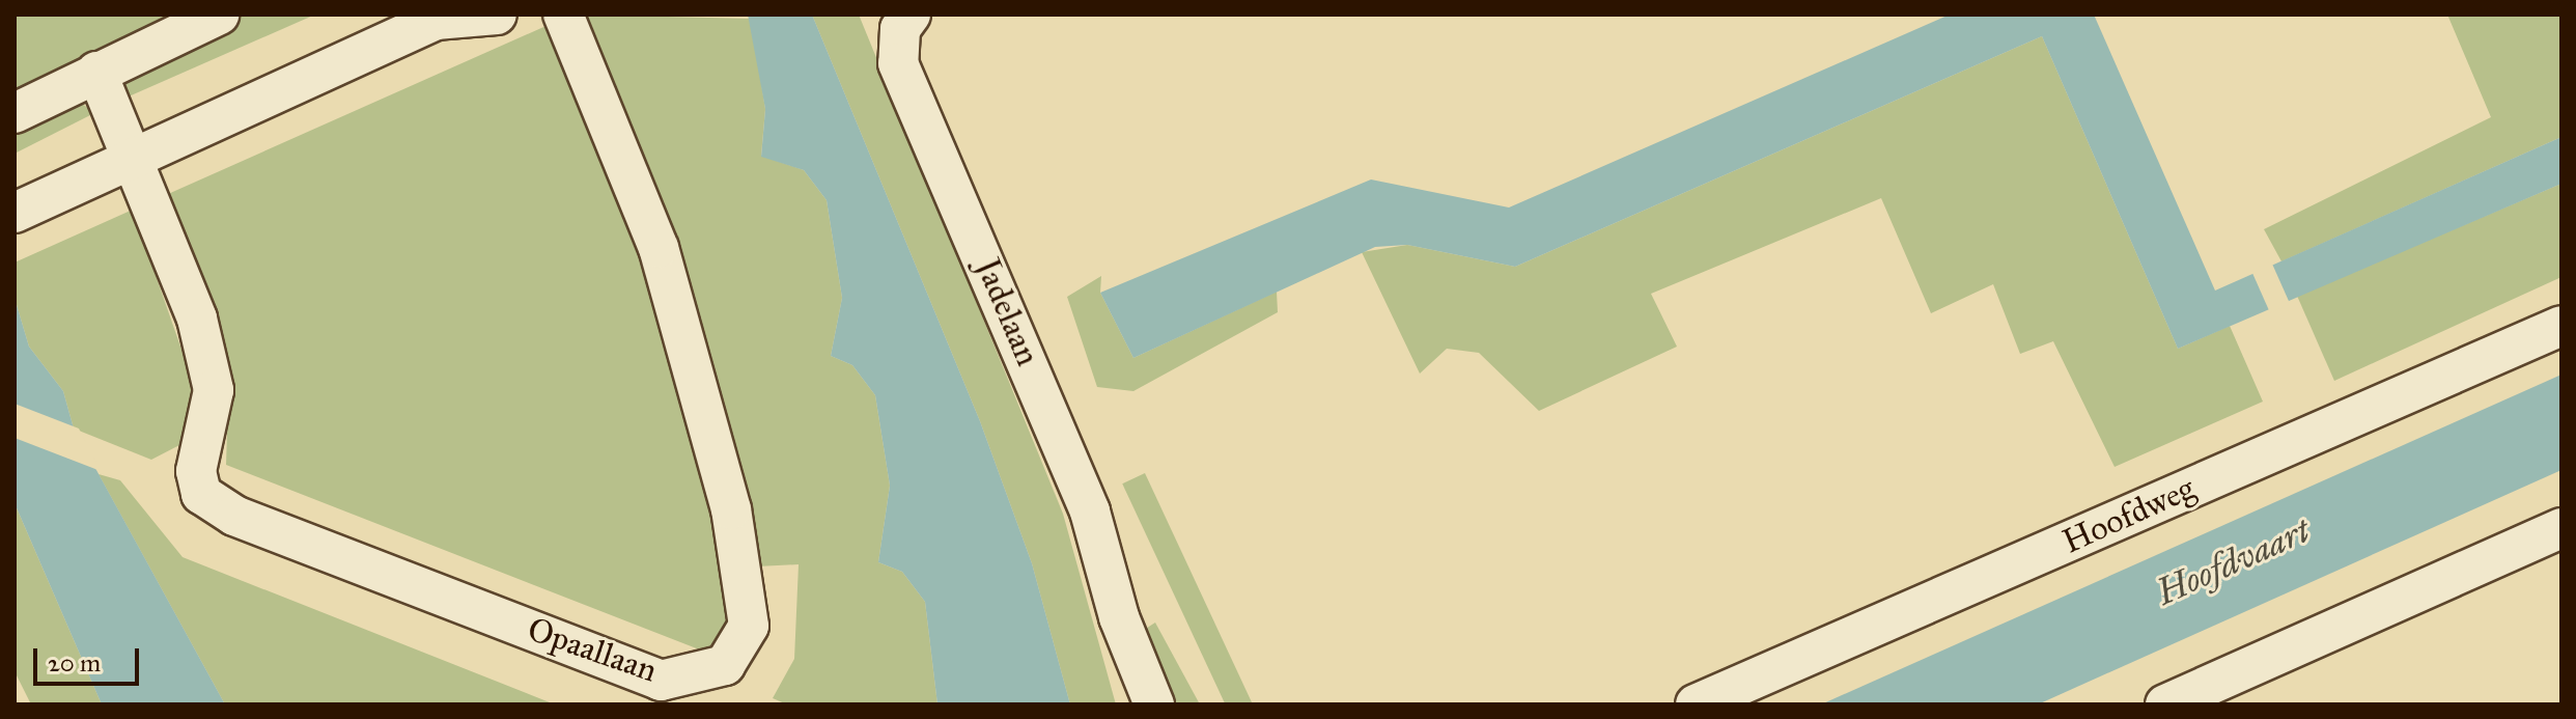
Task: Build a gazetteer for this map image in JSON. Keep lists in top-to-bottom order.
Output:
{
  "streets": {
    "street": ["Jadelaan", "Hoofdweg", "Opaallaan"]
  },
  "water": ["Hoofdvaart"],
  "scale_bar": "20 m"
}
